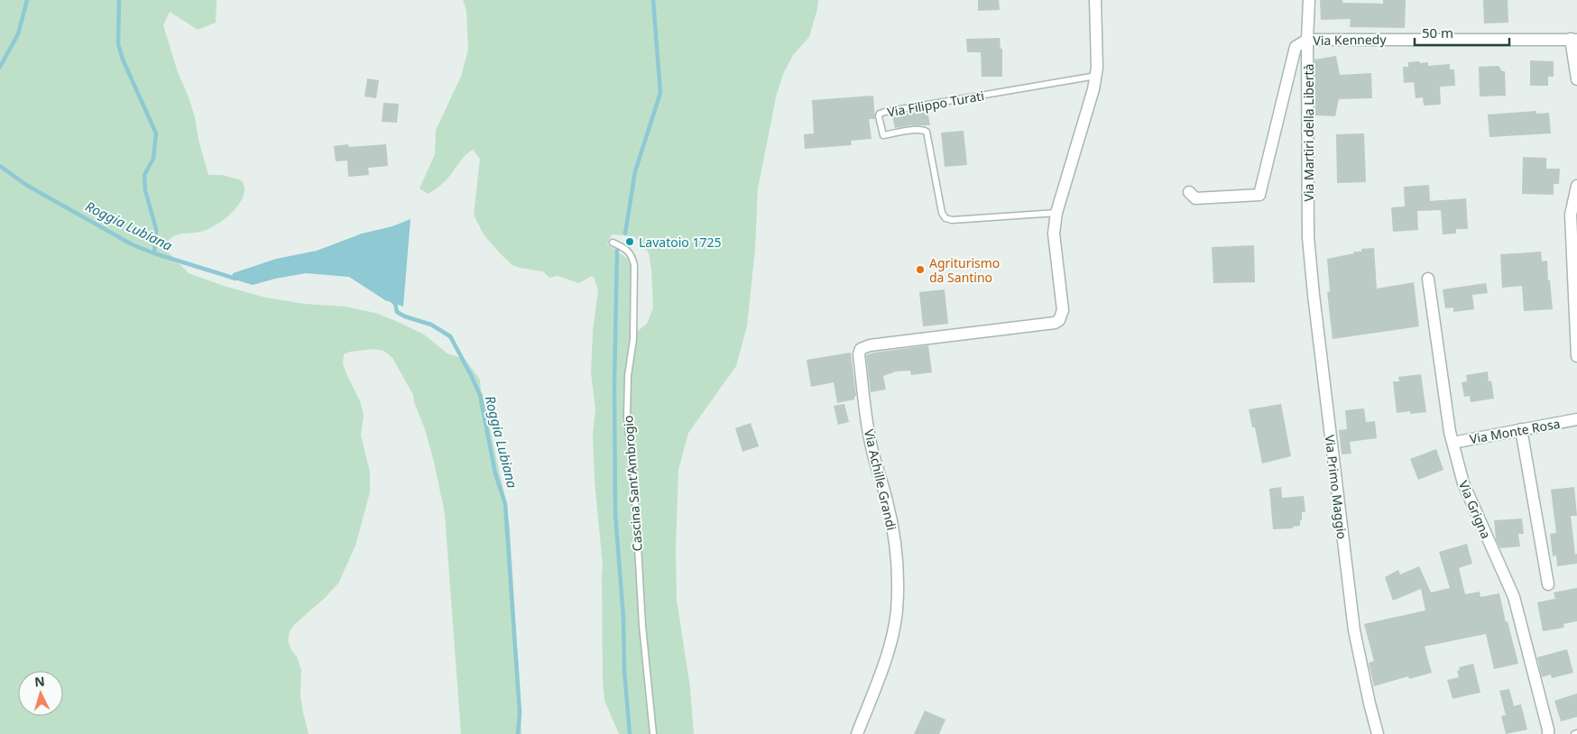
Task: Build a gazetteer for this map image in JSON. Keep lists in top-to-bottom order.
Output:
{
  "streets": {
    "street": [
      "Via Kennedy",
      "Via Martiri della Libertà",
      "Via Monte Rosa",
      "Via Achille Grandi",
      "Via Primo Maggio",
      "Via Grigna"
    ],
    "lane": ["Via Filippo Turati", "Cascina Sant'Ambrogio"]
  },
  "crossings": [
    ["Via Kennedy", "Via Martiri della Libertà"],
    ["Via Filippo Turati", "Via Achille Grandi"],
    ["Via Martiri della Libertà", "Via Primo Maggio"],
    ["Via Monte Rosa", "Via Grigna"]
  ],
  "water": ["Roggia Lubiana"],
  "places": ["Lavatoio 1725", "Agriturismo da Santino"],
  "scale_bar": "50 m",
  "north": "top"
}
